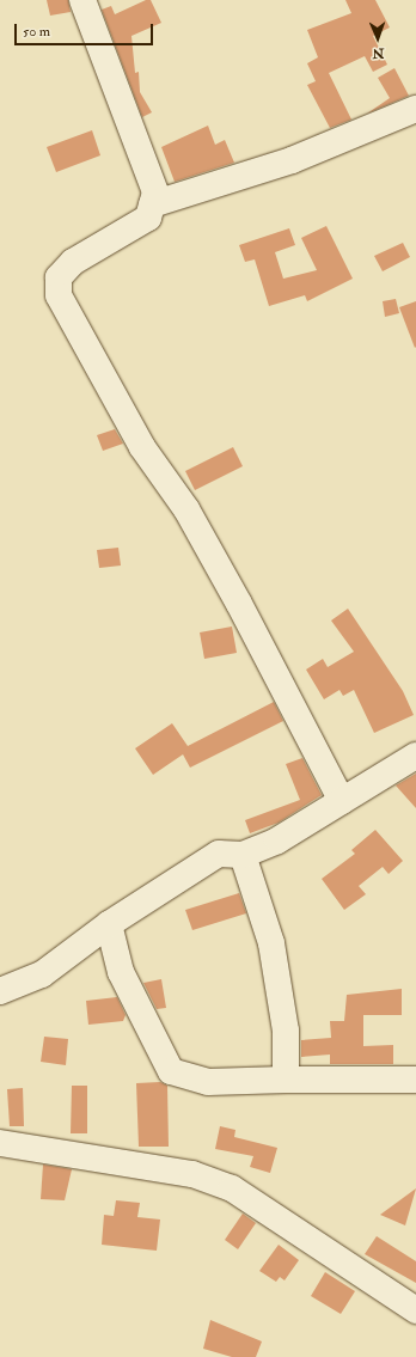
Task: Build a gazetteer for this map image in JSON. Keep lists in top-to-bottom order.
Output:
{
  "scale_bar": "50 m",
  "north": "bottom"
}
